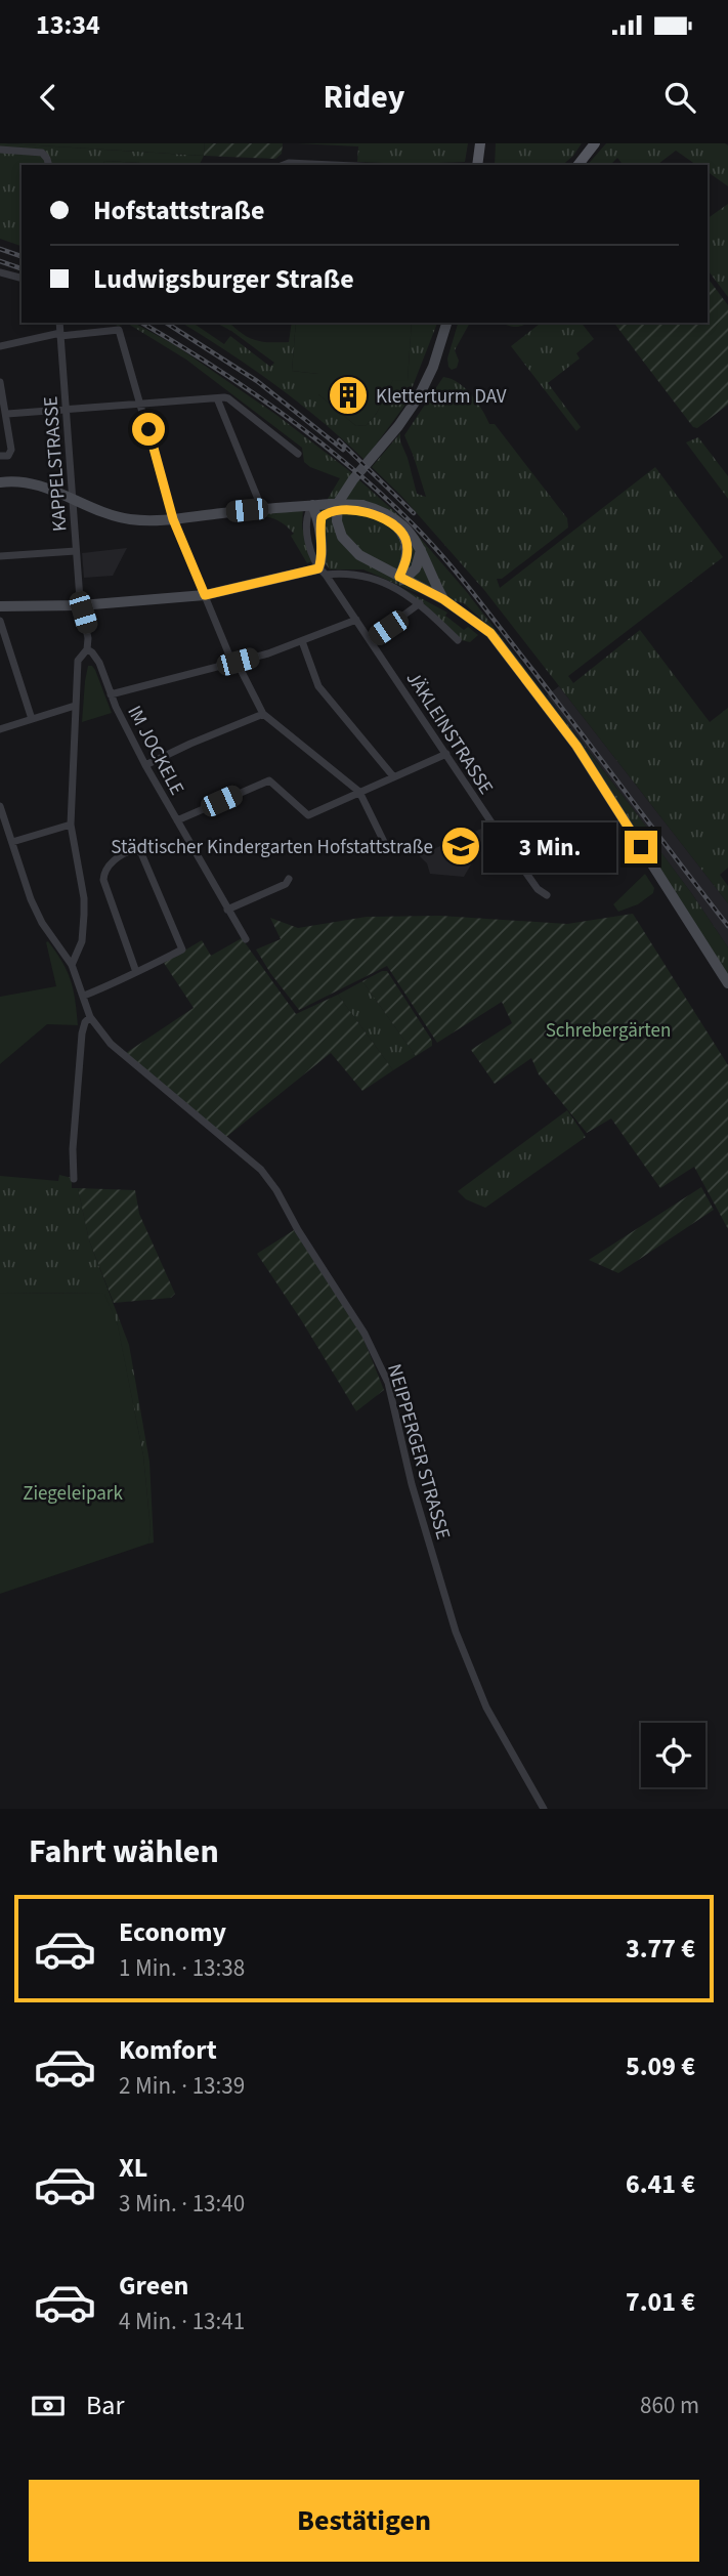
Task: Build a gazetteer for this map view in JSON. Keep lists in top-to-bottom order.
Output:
{
  "streets": {
    "street": [
      "KAPPELSTRASSE",
      "JÄKLEINSTRASSE",
      "IM JOCKELE",
      "NEIPPERGER STRASSE"
    ]
  },
  "crossings": [
    ["KAPPELSTRASSE", "IM JOCKELE"]
  ],
  "parks": ["Schrebergärten", "Ziegeleipark"],
  "places": {
    "building": ["Kletterturm DAV"],
    "school or university": ["Städtischer Kindergarten Hofstattstraße"]
  },
  "page": {
    "status": "13:34",
    "header": "Ridey",
    "banner": ["Hofstattstraße", "Ludwigsburger Straße"],
    "bubble": "3 Min.",
    "heading": "Fahrt wählen",
    "list": [
      {
        "name": "Economy",
        "note": "1 Min. · 13:38",
        "value": "3.77 €"
      },
      {
        "name": "Komfort",
        "note": "2 Min. · 13:39",
        "value": "5.09 €"
      },
      {
        "name": "XL",
        "note": "3 Min. · 13:40",
        "value": "6.41 €"
      },
      {
        "name": "Green",
        "note": "4 Min. · 13:41",
        "value": "7.01 €"
      }
    ],
    "pay": ["Bar", "860 m"],
    "buttons": "Bestätigen"
  }
}
